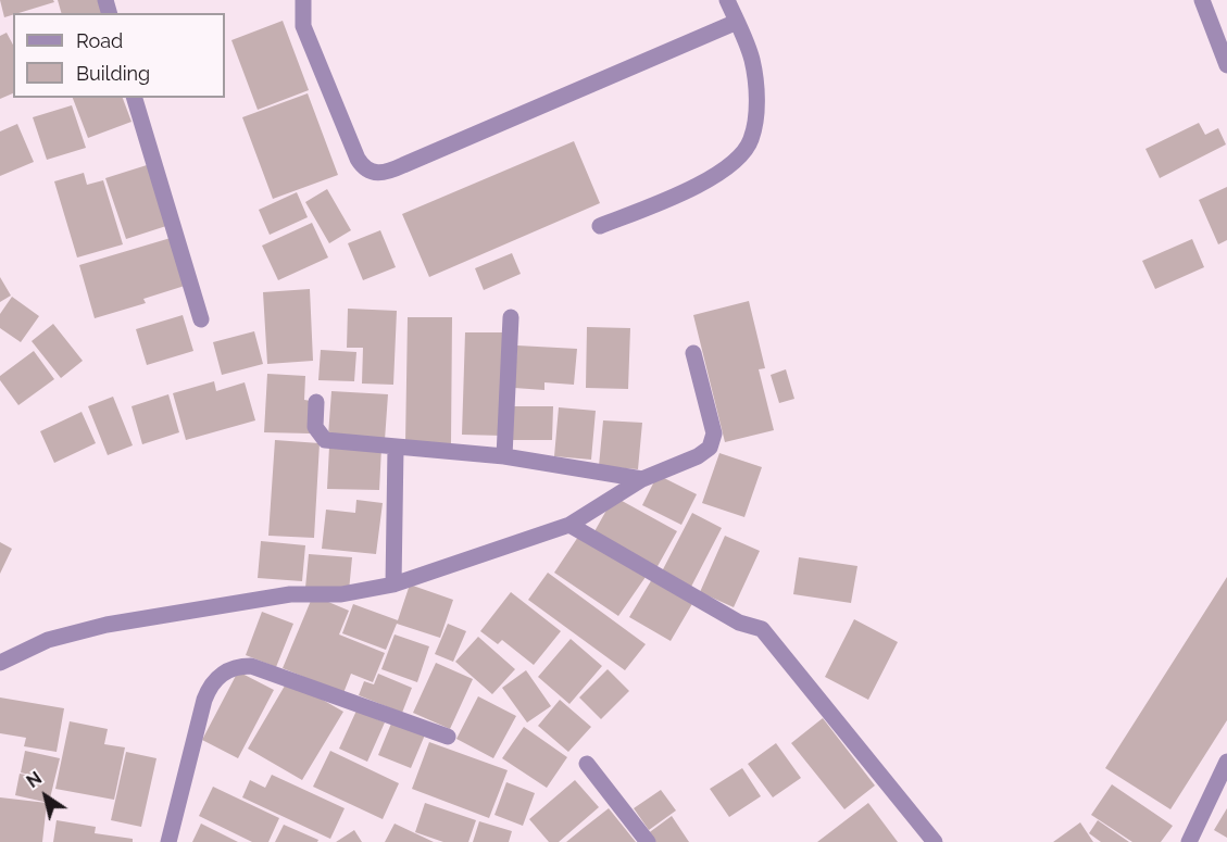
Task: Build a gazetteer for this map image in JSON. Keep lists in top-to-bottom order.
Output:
{
  "legend": ["Road", "Building"],
  "north": "top left"
}
